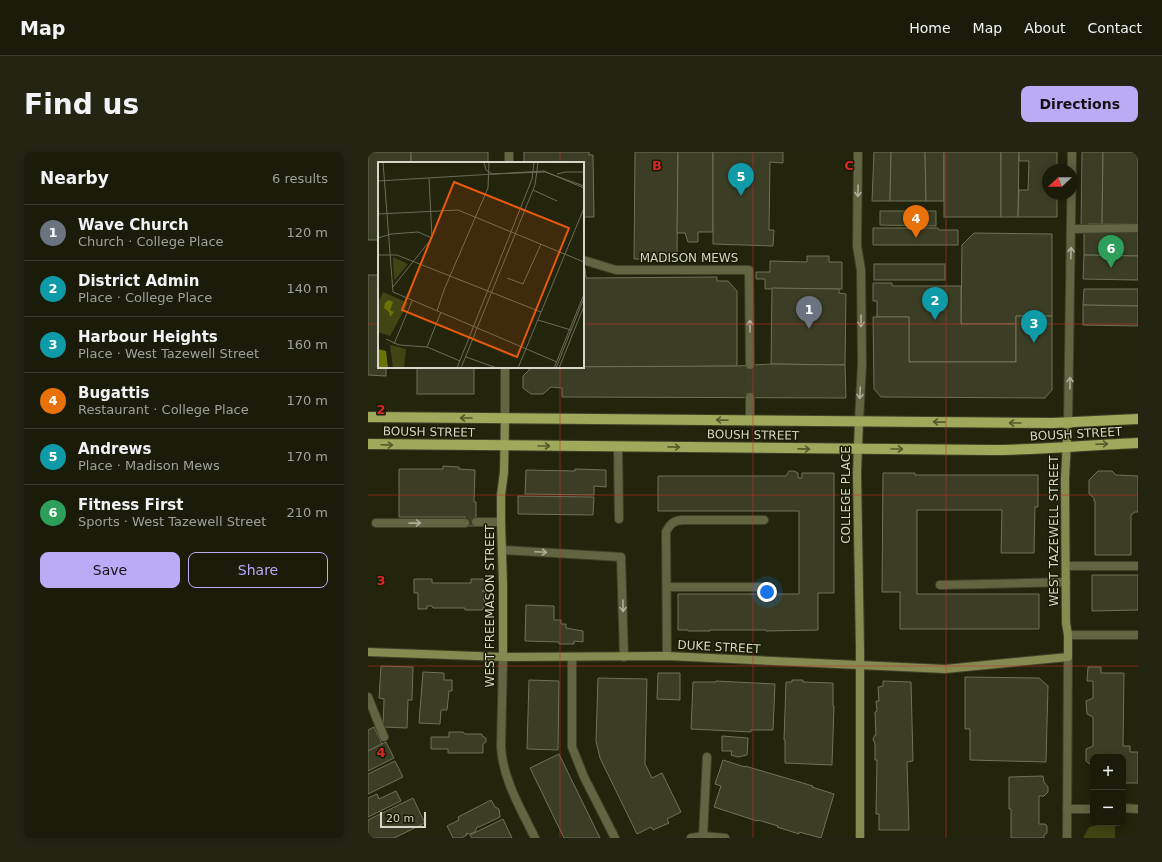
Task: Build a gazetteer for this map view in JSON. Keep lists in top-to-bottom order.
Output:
{
  "streets": {
    "main road": ["BOUSH STREET"],
    "street": [
      "MADISON MEWS",
      "COLLEGE PLACE",
      "WEST TAZEWELL STREET",
      "WEST FREEMASON STREET",
      "DUKE STREET"
    ]
  },
  "crossings": [
    ["BOUSH STREET", "COLLEGE PLACE"],
    ["BOUSH STREET", "WEST TAZEWELL STREET"],
    ["BOUSH STREET", "WEST FREEMASON STREET"],
    ["COLLEGE PLACE", "DUKE STREET"],
    ["WEST TAZEWELL STREET", "DUKE STREET"],
    ["WEST FREEMASON STREET", "DUKE STREET"]
  ],
  "one_way": ["COLLEGE PLACE"],
  "scale_bar": "20 m",
  "north": "left",
  "page": {
    "header": "Map",
    "nav": [
      "Home",
      "Map",
      "About",
      "Contact"
    ],
    "buttons": [
      "Directions",
      ["Save", "Share"]
    ],
    "title": "Find us",
    "heading": ["Nearby", "6 results"],
    "pins": [
      "5",
      "4",
      "6",
      "2",
      "1",
      "3"
    ],
    "list": [
      {
        "mark": "1",
        "name": "Wave Church",
        "note": "Church · College Place",
        "value": "120 m"
      },
      {
        "mark": "2",
        "name": "District Admin",
        "note": "Place · College Place",
        "value": "140 m"
      },
      {
        "mark": "3",
        "name": "Harbour Heights",
        "note": "Place · West Tazewell Street",
        "value": "160 m"
      },
      {
        "mark": "4",
        "name": "Bugattis",
        "note": "Restaurant · College Place",
        "value": "170 m"
      },
      {
        "mark": "5",
        "name": "Andrews",
        "note": "Place · Madison Mews",
        "value": "170 m"
      },
      {
        "mark": "6",
        "name": "Fitness First",
        "note": "Sports · West Tazewell Street",
        "value": "210 m"
      }
    ],
    "map_buttons": ["+", "−"],
    "scale": "20 m"
  },
  "grid": {
    "columns": ["B", "C"],
    "rows": ["2", "3", "4"]
  }
}
